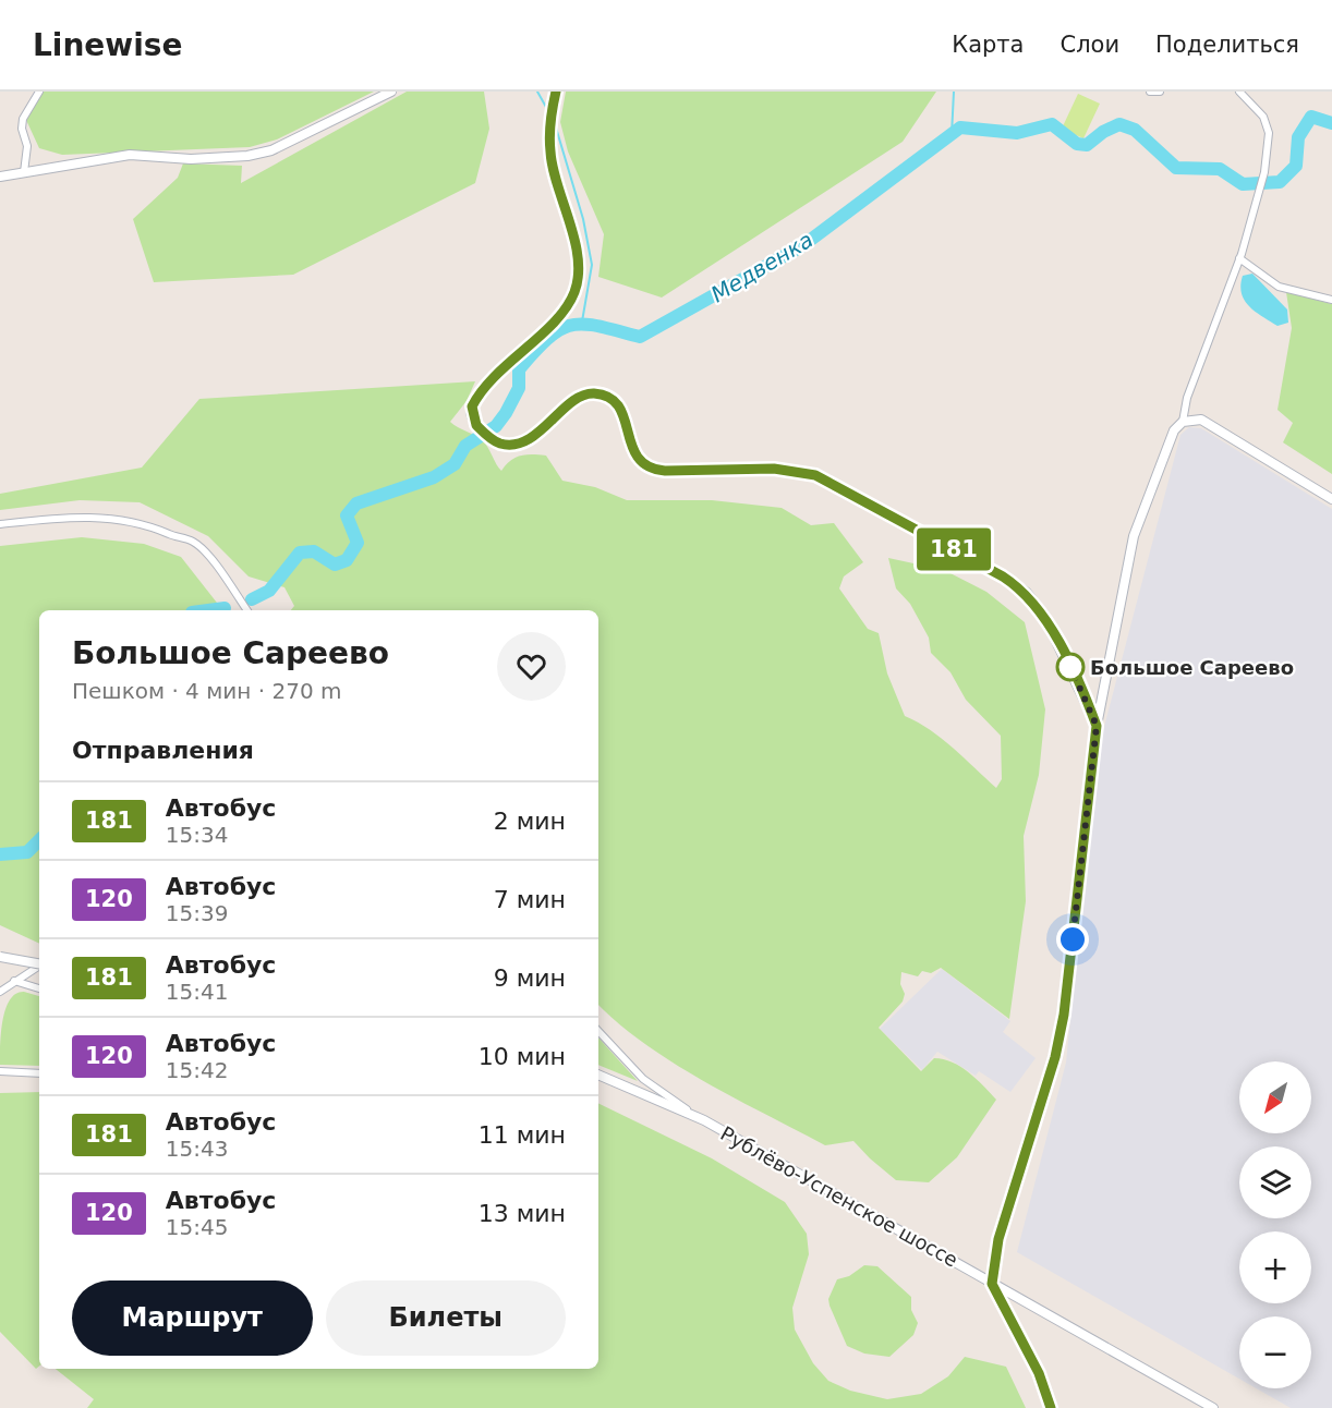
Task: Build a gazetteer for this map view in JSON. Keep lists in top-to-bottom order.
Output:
{
  "streets": {
    "main road": ["Рублёво-Успенское шоссе"]
  },
  "water": ["Медвенка"],
  "places": ["Большое Сареево"],
  "lines": ["bus line 181"],
  "north": "bottom left",
  "page": {
    "header": "Linewise",
    "nav": ["Карта", "Слои", "Поделиться"],
    "on_map": "181",
    "heading": [
      ["Большое Сареево", "Пешком · 4 мин · 270 m"],
      "Отправления"
    ],
    "list": [
      {
        "mark": "181",
        "name": "Автобус",
        "note": "15:34",
        "value": "2 мин"
      },
      {
        "mark": "120",
        "name": "Автобус",
        "note": "15:39",
        "value": "7 мин"
      },
      {
        "mark": "181",
        "name": "Автобус",
        "note": "15:41",
        "value": "9 мин"
      },
      {
        "mark": "120",
        "name": "Автобус",
        "note": "15:42",
        "value": "10 мин"
      },
      {
        "mark": "181",
        "name": "Автобус",
        "note": "15:43",
        "value": "11 мин"
      },
      {
        "mark": "120",
        "name": "Автобус",
        "note": "15:45",
        "value": "13 мин"
      }
    ],
    "map_buttons": ["+", "−"],
    "buttons": ["Маршрут", "Билеты"]
  }
}
